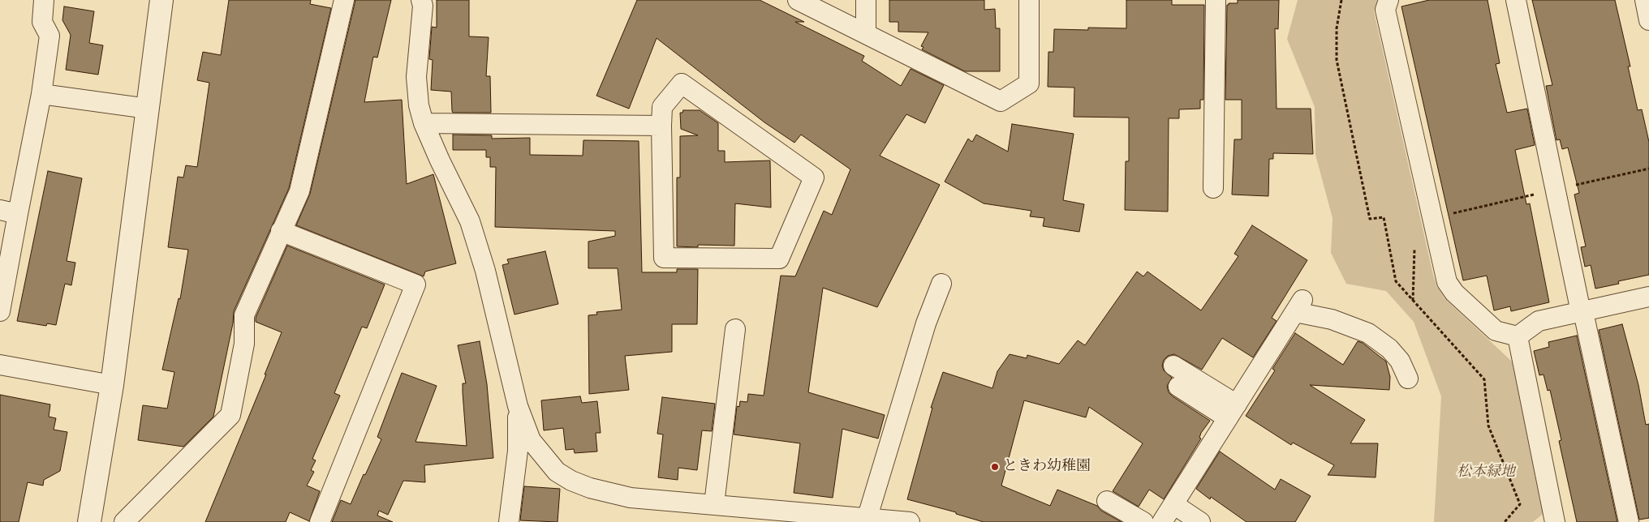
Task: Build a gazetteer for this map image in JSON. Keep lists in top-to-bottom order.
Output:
{
  "parks": ["松本緑地"],
  "places": ["ときわ幼稚園"]
}
